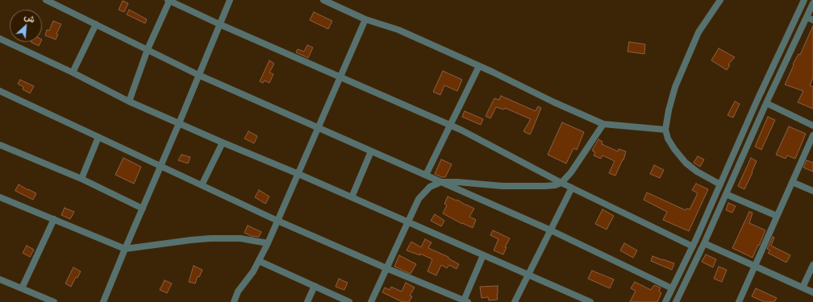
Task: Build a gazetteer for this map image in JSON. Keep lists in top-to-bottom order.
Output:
{
  "north": "top right"
}
